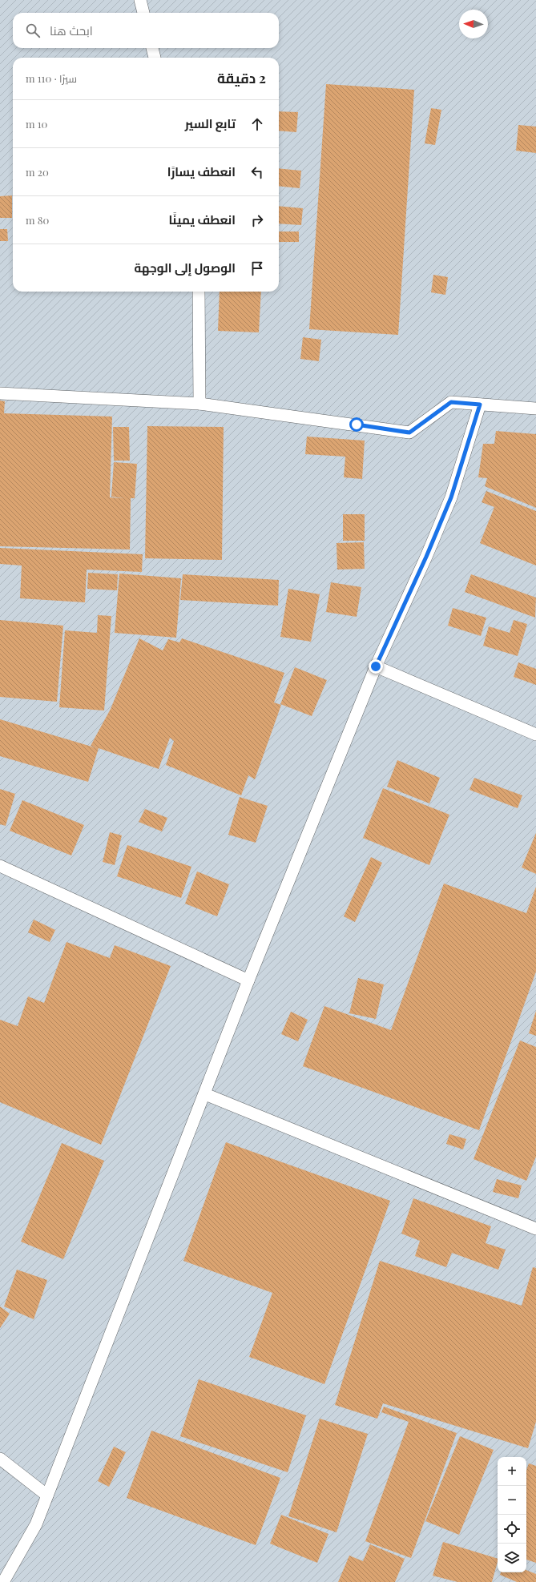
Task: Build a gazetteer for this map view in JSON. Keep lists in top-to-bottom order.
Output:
{
  "north": "left",
  "page": {
    "search": "ابحث هنا",
    "heading": ["2 دقيقة", "سيرًا · 110 m"],
    "list": [
      ["تابع السير", "10 m"],
      ["انعطف يسارًا", "20 m"],
      ["انعطف يمينًا", "80 m"],
      "الوصول إلى الوجهة"
    ],
    "map_buttons": ["+", "−"]
  }
}
